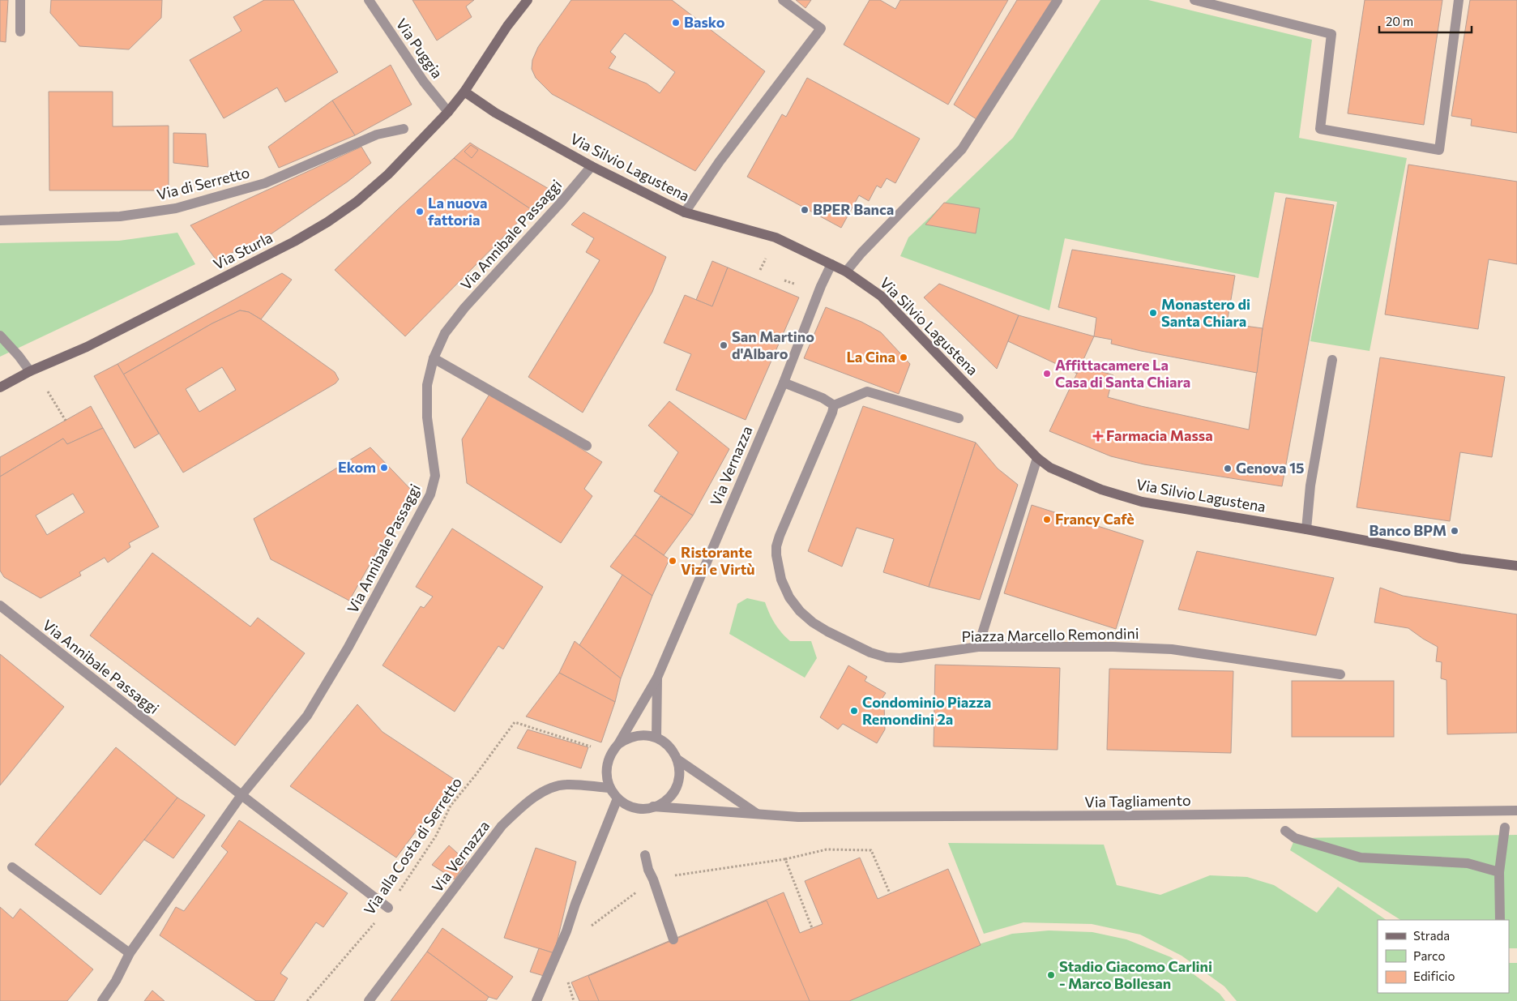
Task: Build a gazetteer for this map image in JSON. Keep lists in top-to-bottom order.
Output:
{
  "streets": {
    "street": [
      "Via Puggia",
      "Via Silvio Lagustena",
      "Via di Serretto",
      "Via Annibale Passaggi",
      "Via Sturla",
      "Via Vernazza",
      "Piazza Marcello Remondini",
      "Via Tagliamento"
    ],
    "path": ["Via alla Costa di Serretto"]
  },
  "crossings": [
    ["Via Puggia", "Via Sturla"],
    ["Via Silvio Lagustena", "Via Annibale Passaggi"],
    ["Via Silvio Lagustena", "Via Sturla"],
    ["Via Silvio Lagustena", "Via Vernazza"],
    ["Via Annibale Passaggi", "Via alla Costa di Serretto"],
    ["Via Vernazza", "Via Tagliamento"],
    ["Via Vernazza", "Via alla Costa di Serretto"],
    ["Via Tagliamento", "Via alla Costa di Serretto"]
  ],
  "places": {
    "other": [
      "Basko",
      "BPER Banca",
      "La nuova fattoria",
      "Monastero di Santa Chiara",
      "San Martino d'Albaro",
      "La Cina",
      "Affittacamere La Casa di Santa Chiara",
      "Ekom",
      "Genova 15",
      "Francy Cafè",
      "Banco BPM",
      "Ristorante Vizi e Virtù",
      "Condominio Piazza Remondini 2a",
      "Stadio Giacomo Carlini - Marco Bollesan"
    ],
    "health": ["Farmacia Massa"]
  },
  "legend": ["Strada", "Parco", "Edificio"],
  "scale_bar": "20 m"
}
